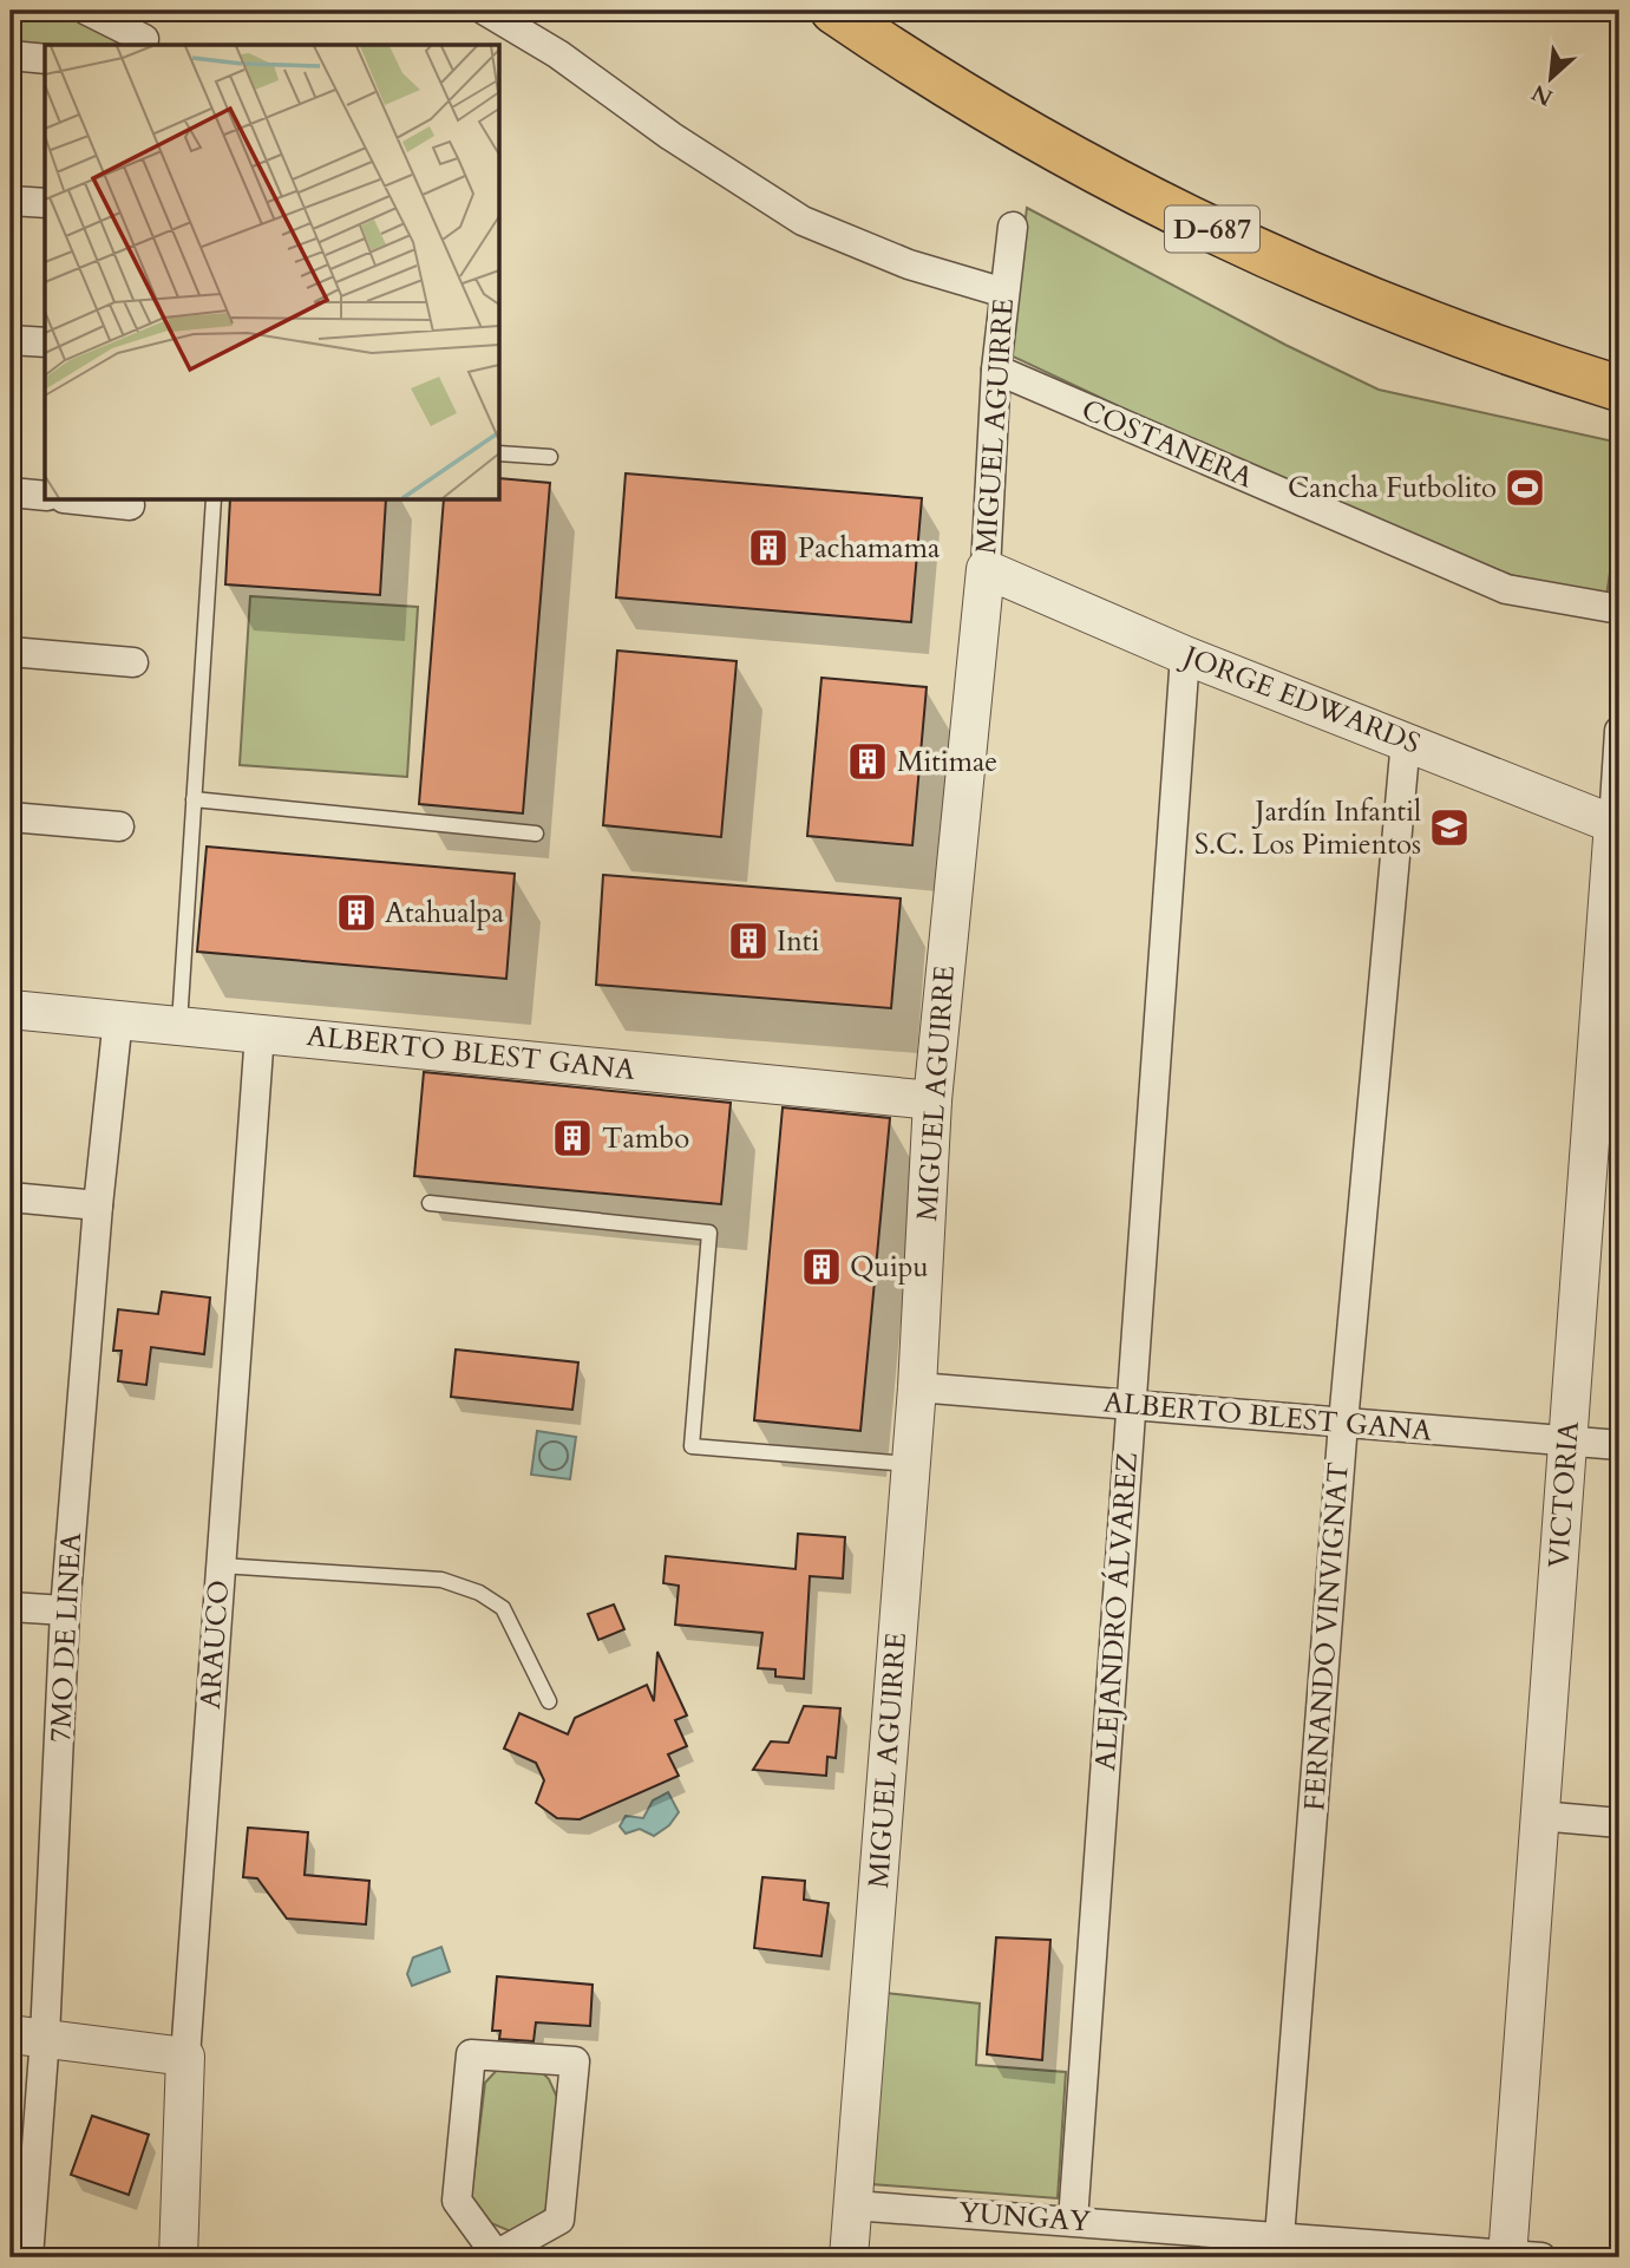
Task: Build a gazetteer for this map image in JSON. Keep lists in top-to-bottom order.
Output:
{
  "streets": {
    "highway": ["D-687"],
    "street": [
      "MIGUEL AGUIRRE",
      "COSTANERA",
      "JORGE EDWARDS",
      "ALBERTO BLEST GANA",
      "VICTORIA",
      "ALEJANDRO ÁLVAREZ",
      "FERNANDO VINVIGNAT",
      "7MO DE LINEA",
      "ARAUCO",
      "YUNGAY"
    ]
  },
  "crossings": [
    ["MIGUEL AGUIRRE", "COSTANERA"],
    ["MIGUEL AGUIRRE", "JORGE EDWARDS"],
    ["MIGUEL AGUIRRE", "ALBERTO BLEST GANA"],
    ["MIGUEL AGUIRRE", "YUNGAY"],
    ["JORGE EDWARDS", "VICTORIA"],
    ["JORGE EDWARDS", "ALEJANDRO ÁLVAREZ"],
    ["JORGE EDWARDS", "FERNANDO VINVIGNAT"],
    ["ALBERTO BLEST GANA", "VICTORIA"],
    ["ALBERTO BLEST GANA", "ALEJANDRO ÁLVAREZ"],
    ["ALBERTO BLEST GANA", "FERNANDO VINVIGNAT"],
    ["ALBERTO BLEST GANA", "7MO DE LINEA"],
    ["ALBERTO BLEST GANA", "ARAUCO"],
    ["VICTORIA", "YUNGAY"],
    ["ALEJANDRO ÁLVAREZ", "YUNGAY"],
    ["FERNANDO VINVIGNAT", "YUNGAY"]
  ],
  "places": {
    "sports": ["Cancha Futbolito"],
    "building": [
      "Pachamama",
      "Mitimae",
      "Atahualpa",
      "Inti",
      "Tambo",
      "Quipu"
    ],
    "school or university": ["Jardín Infantil S.C. Los Pimientos"]
  },
  "north": "bottom left"
}
